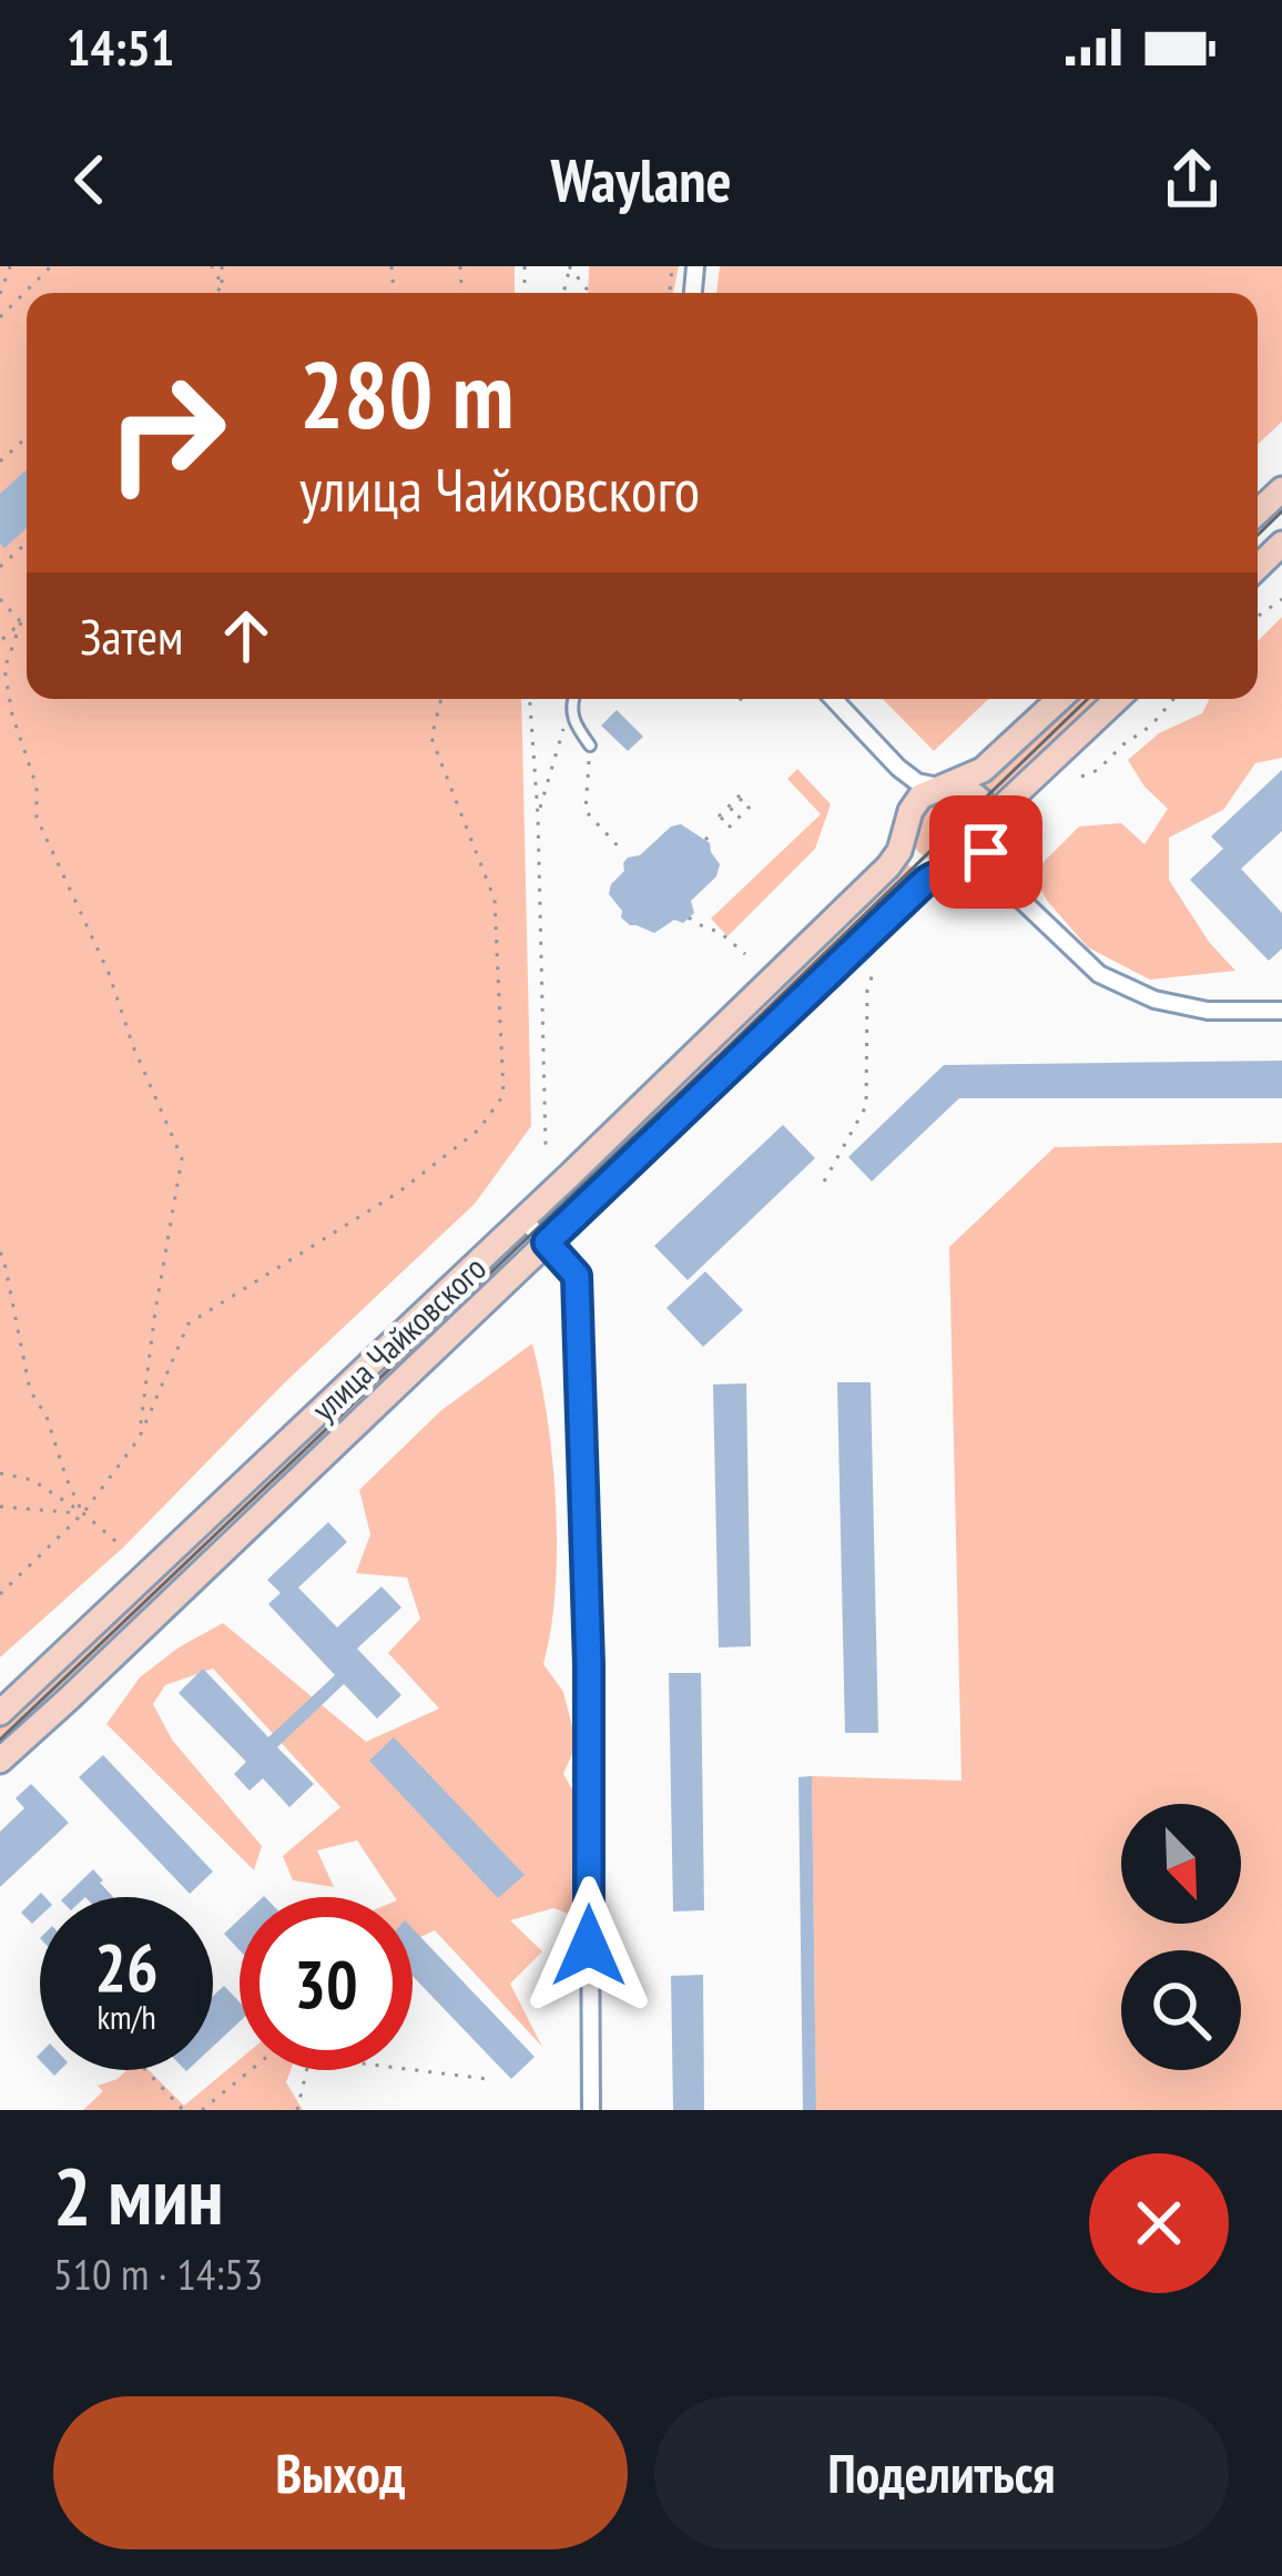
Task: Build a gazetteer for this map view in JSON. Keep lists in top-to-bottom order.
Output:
{
  "streets": {
    "main road": ["улица Чайковского"]
  },
  "north": "bottom right",
  "page": {
    "status": "14:51",
    "header": "Waylane",
    "turn": ["280 m", "улица Чайковского"],
    "then": "Затем",
    "speed": "26 km/h",
    "limit": "30",
    "heading": ["2 мин", "510 m · 14:53"],
    "buttons": ["Выход", "Поделиться"]
  }
}
